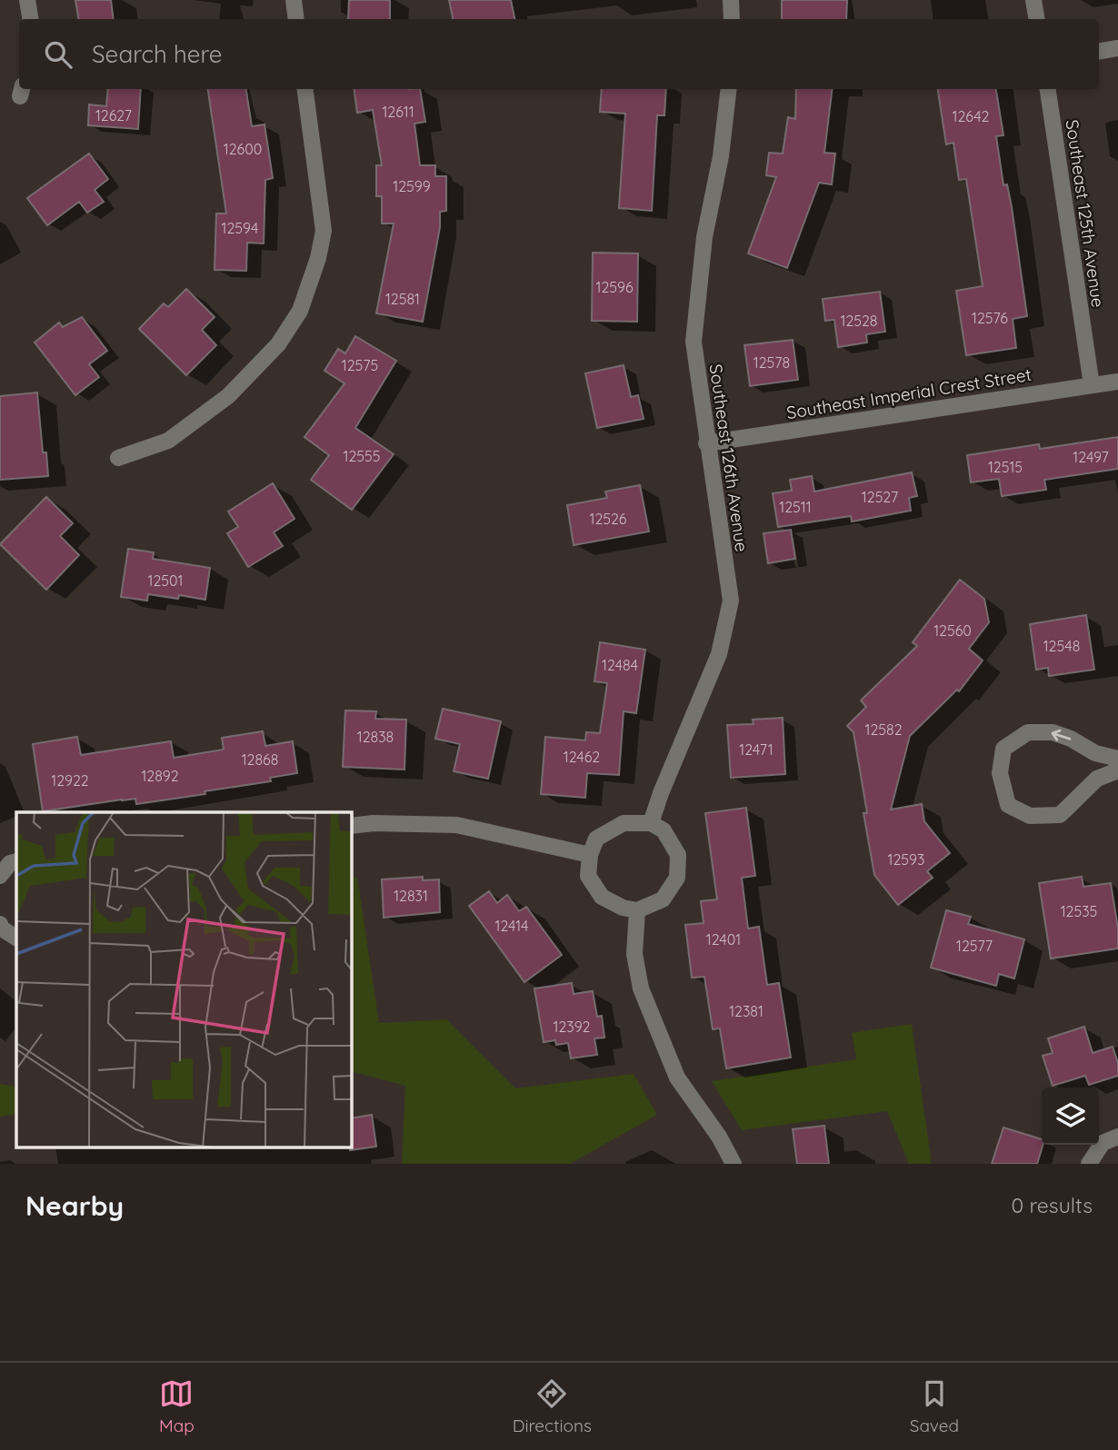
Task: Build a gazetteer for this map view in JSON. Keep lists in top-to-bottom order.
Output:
{
  "streets": {
    "street": ["Southeast 125th Avenue", "Southeast Imperial Crest Street", "Southeast 126th Avenue"]
  },
  "crossings": [
    ["Southeast 125th Avenue", "Southeast Imperial Crest Street"],
    ["Southeast Imperial Crest Street", "Southeast 126th Avenue"]
  ],
  "house_numbers": [
    "12611",
    "12627",
    "12642",
    "12600",
    "12599",
    "12594",
    "12596",
    "12581",
    "12576",
    "12528",
    "12578",
    "12575",
    "12555",
    "12497",
    "12515",
    "12527",
    "12511",
    "12526",
    "12501",
    "12560",
    "12548",
    "12484",
    "12582",
    "12838",
    "12471",
    "12462",
    "12868",
    "12892",
    "12922",
    "12593",
    "12831",
    "12535",
    "12414",
    "12401",
    "12577",
    "12381",
    "12392"
  ],
  "page": {
    "search": "Search here",
    "heading": ["Nearby", "0 results"],
    "nav": ["Map", "Directions", "Saved"]
  }
}
